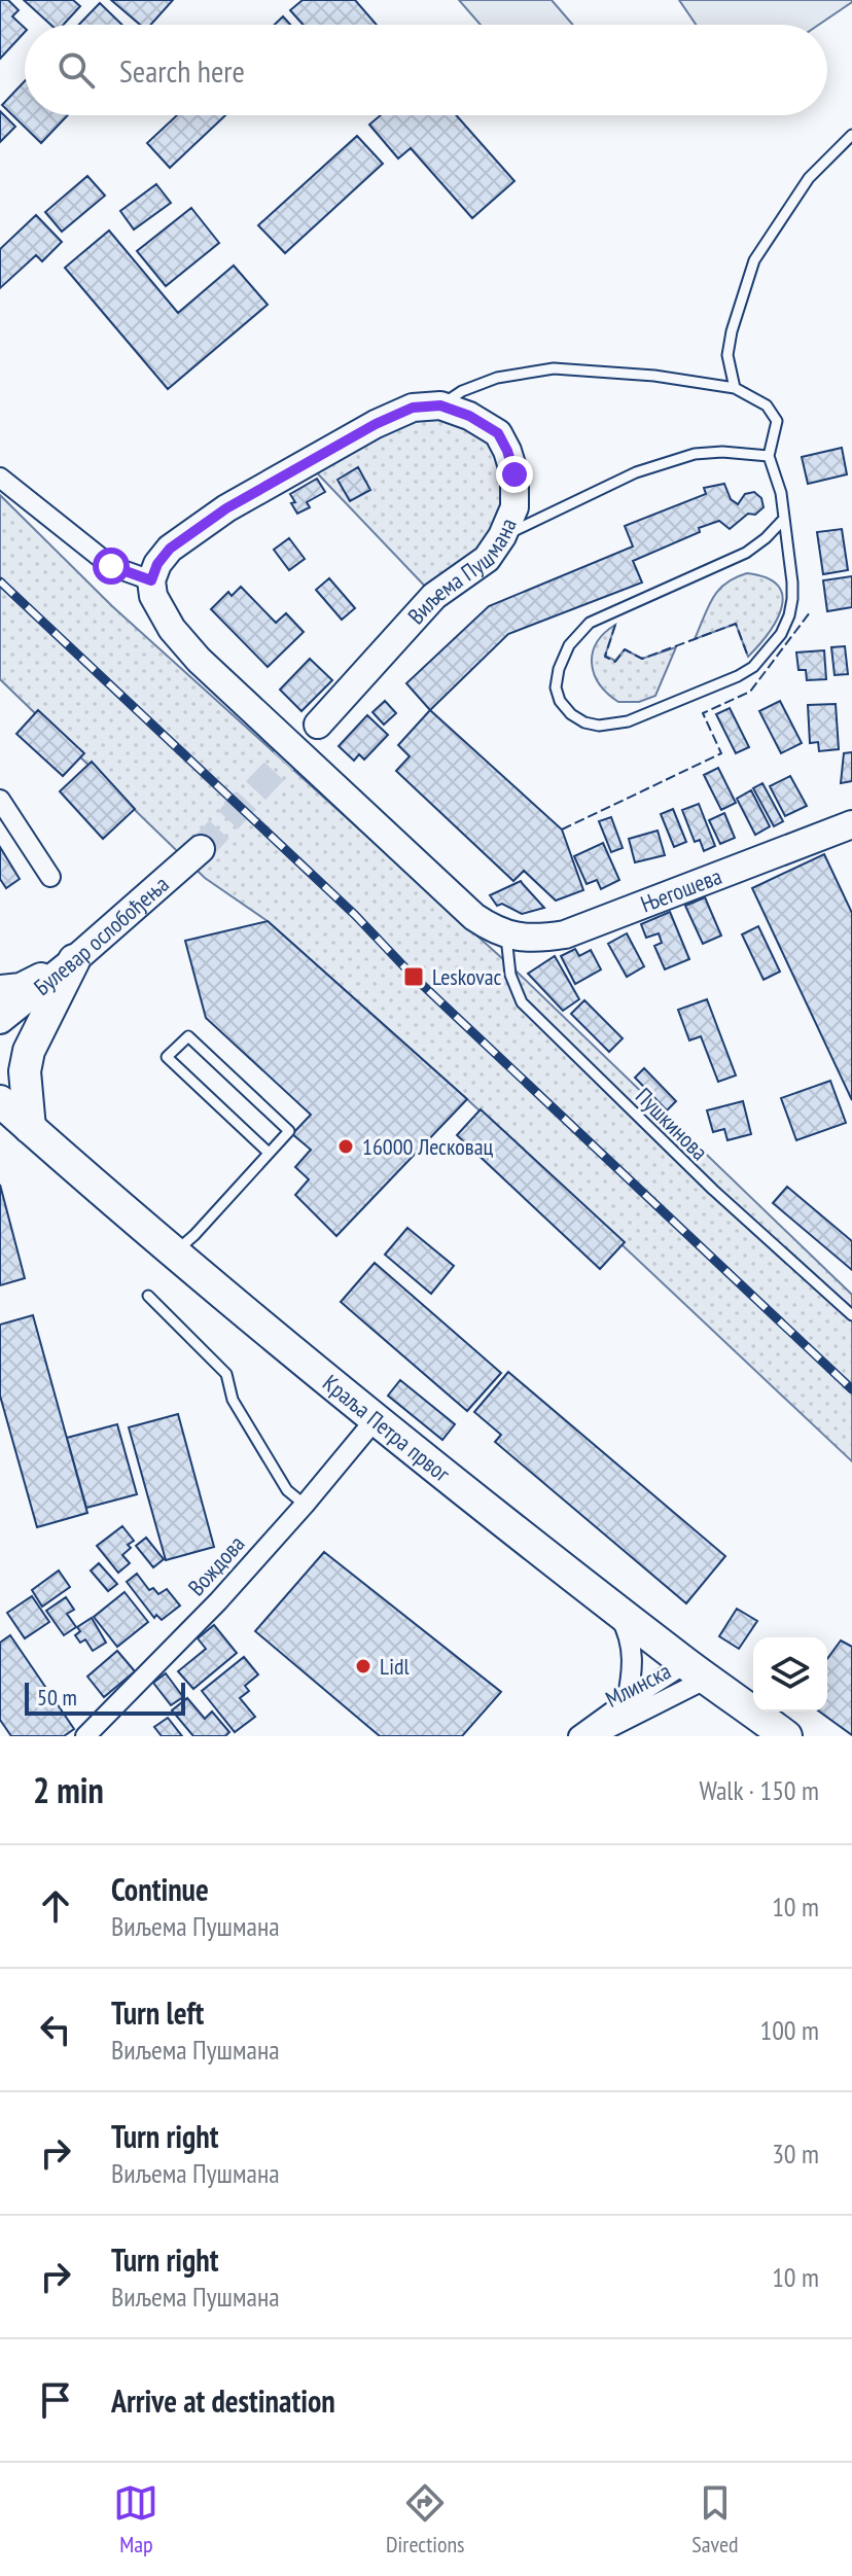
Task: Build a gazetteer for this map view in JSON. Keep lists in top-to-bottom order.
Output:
{
  "streets": {
    "main road": ["Краља Петра првог"],
    "street": [
      "Виљема Пушмана",
      "Његошева",
      "Булевар ослобођења",
      "Вождова",
      "Млинска"
    ],
    "lane": ["Пушкинова"]
  },
  "crossings": [
    ["Његошева", "Пушкинова"],
    ["Краља Петра првог", "Вождова"],
    ["Краља Петра првог", "Млинска"]
  ],
  "places": {
    "transit": ["Leskovac"],
    "other": ["16000 Лесковац", "Lidl"]
  },
  "scale_bar": "50 m",
  "page": {
    "search": "Search here",
    "scale": "50 m",
    "heading": ["2 min", "Walk · 150 m"],
    "list": [
      ["Continue", "Виљема Пушмана", "10 m"],
      ["Turn left", "Виљема Пушмана", "100 m"],
      ["Turn right", "Виљема Пушмана", "30 m"],
      ["Turn right", "Виљема Пушмана", "10 m"],
      "Arrive at destination"
    ],
    "nav": ["Map", "Directions", "Saved"]
  }
}
